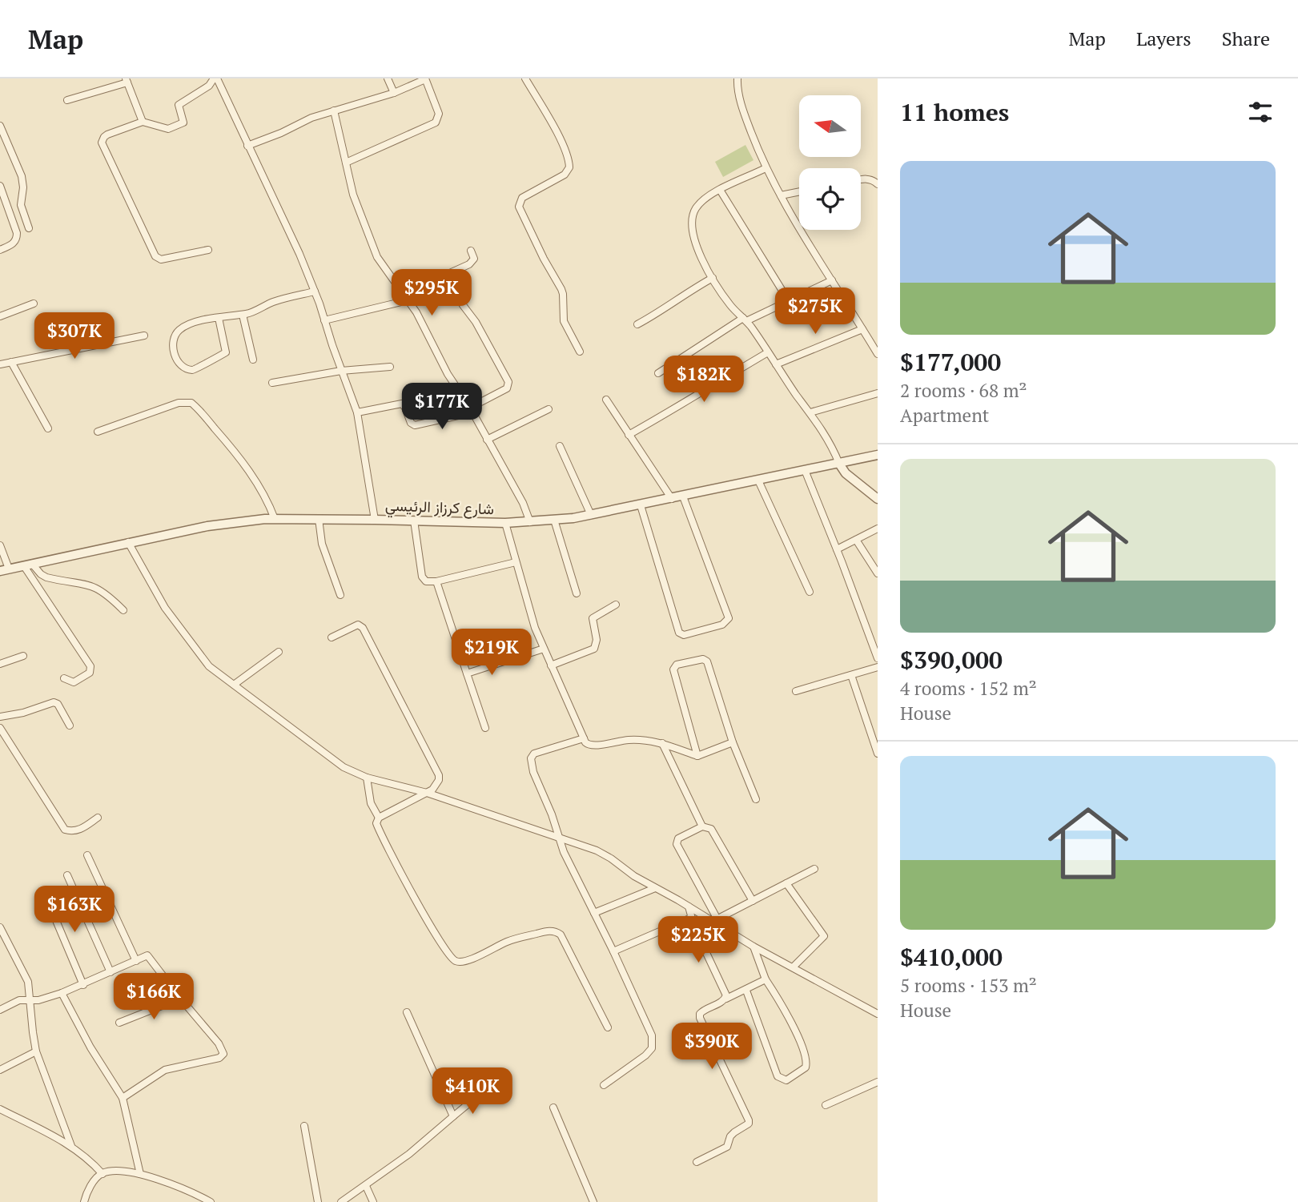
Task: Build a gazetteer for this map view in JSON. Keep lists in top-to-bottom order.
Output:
{
  "streets": {
    "street": ["شارع كرزاز الرئيسي"]
  },
  "north": "left",
  "page": {
    "header": "Map",
    "nav": ["Map", "Layers", "Share"],
    "heading": "11 homes",
    "list": [
      {
        "name": "$177,000",
        "note": "2 rooms · 68 m² · Apartment"
      },
      {
        "name": "$390,000",
        "note": "4 rooms · 152 m² · House"
      },
      {
        "name": "$410,000",
        "note": "5 rooms · 153 m² · House"
      }
    ],
    "price": [
      "$295K",
      "$275K",
      "$307K",
      "$182K",
      "$177K",
      "$219K",
      "$163K",
      "$225K",
      "$166K",
      "$390K",
      "$410K"
    ]
  }
}
